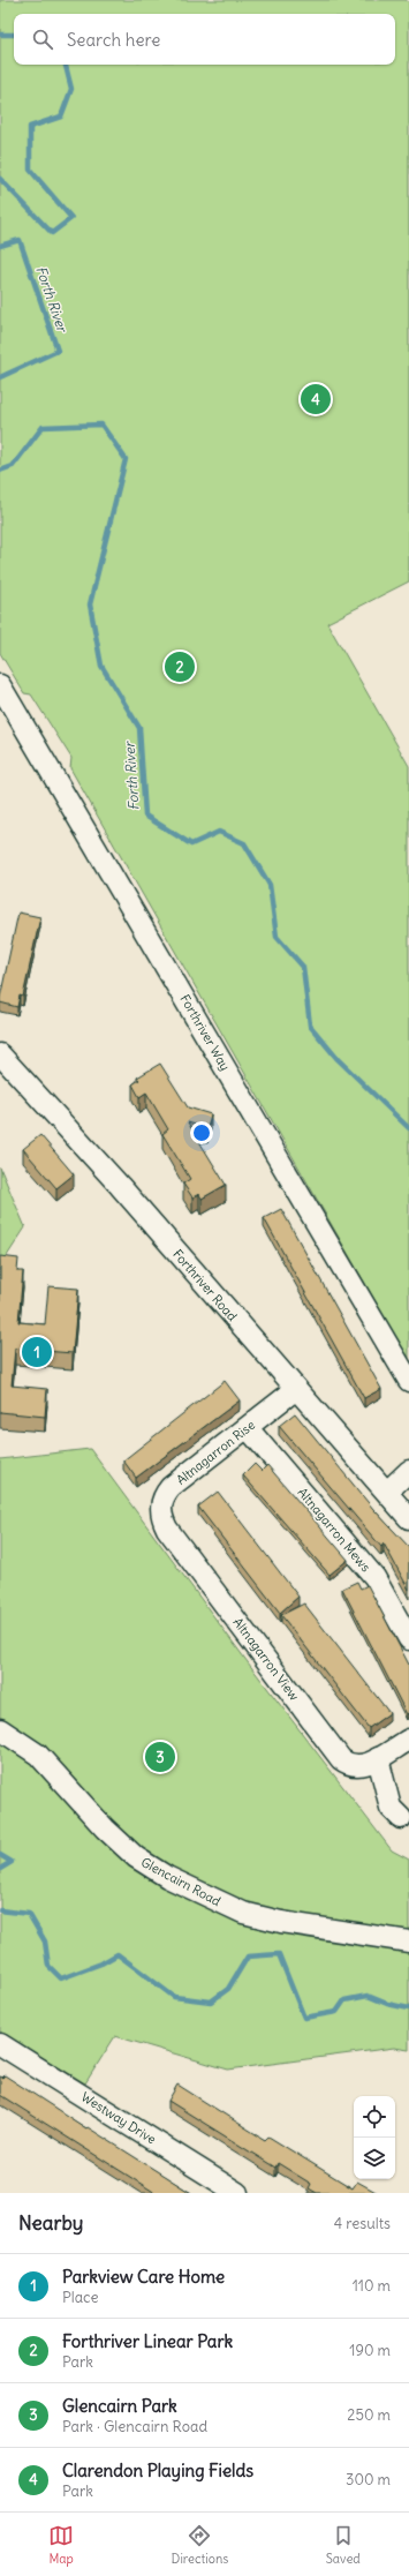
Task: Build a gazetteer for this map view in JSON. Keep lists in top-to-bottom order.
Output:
{
  "streets": {
    "street": [
      "Forthriver Way",
      "Forthriver Road",
      "Altnagarron Rise",
      "Altnagarron Mews",
      "Altnagarron View",
      "Glencairn Road",
      "Westway Drive"
    ]
  },
  "crossings": [
    ["Forthriver Road", "Altnagarron Rise"],
    ["Altnagarron Rise", "Altnagarron Mews"],
    ["Altnagarron Rise", "Altnagarron View"]
  ],
  "water": ["Forth River"],
  "page": {
    "search": "Search here",
    "pins": [
      "4",
      "2",
      "1",
      "3"
    ],
    "heading": ["Nearby", "4 results"],
    "list": [
      {
        "mark": "1",
        "name": "Parkview Care Home",
        "note": "Place",
        "value": "110 m"
      },
      {
        "mark": "2",
        "name": "Forthriver Linear Park",
        "note": "Park",
        "value": "190 m"
      },
      {
        "mark": "3",
        "name": "Glencairn Park",
        "note": "Park · Glencairn Road",
        "value": "250 m"
      },
      {
        "mark": "4",
        "name": "Clarendon Playing Fields",
        "note": "Park",
        "value": "300 m"
      }
    ],
    "nav": ["Map", "Directions", "Saved"]
  }
}
